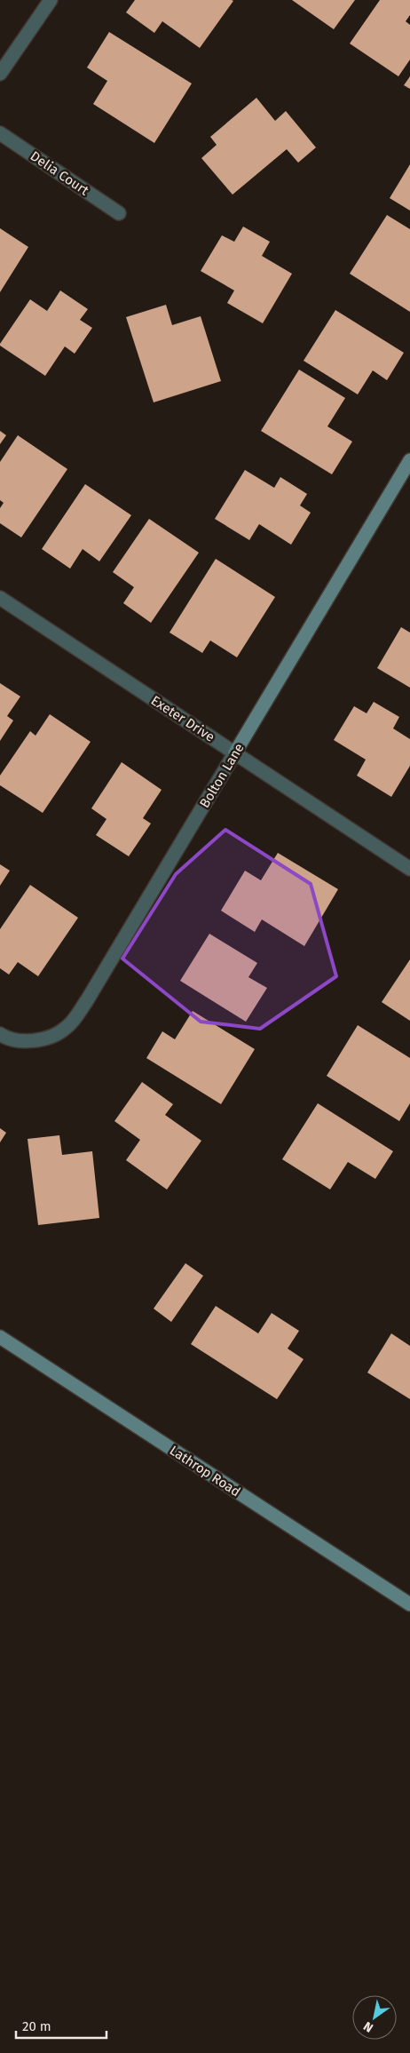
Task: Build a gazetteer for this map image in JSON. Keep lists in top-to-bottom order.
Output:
{
  "streets": {
    "main road": ["Bolton Lane", "Lathrop Road"],
    "street": ["Delia Court", "Exeter Drive"]
  },
  "crossings": [
    ["Exeter Drive", "Bolton Lane"]
  ],
  "scale_bar": "20 m",
  "north": "bottom left"
}
